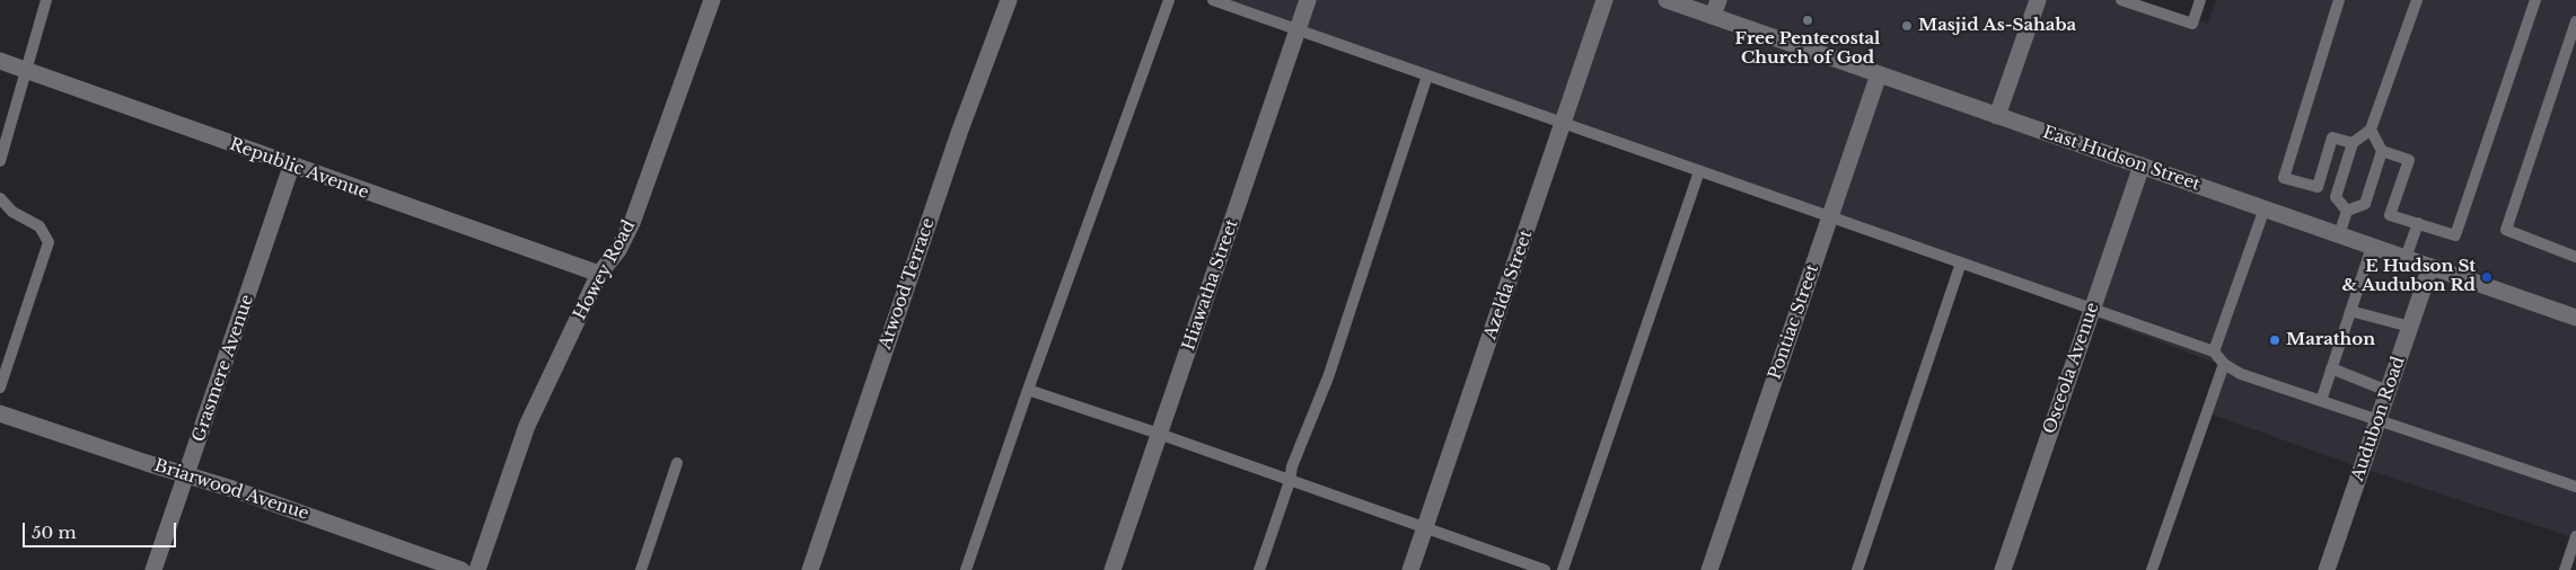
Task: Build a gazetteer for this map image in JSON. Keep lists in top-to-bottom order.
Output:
{
  "streets": {
    "street": [
      "East Hudson Street",
      "Republic Avenue",
      "Howey Road",
      "Atwood Terrace",
      "Hiawatha Street",
      "Azelda Street",
      "Pontiac Street",
      "Grasmere Avenue",
      "Osceola Avenue",
      "Audubon Road",
      "Briarwood Avenue"
    ]
  },
  "crossings": [
    ["East Hudson Street", "Pontiac Street"],
    ["East Hudson Street", "Osceola Avenue"],
    ["East Hudson Street", "Audubon Road"],
    ["Republic Avenue", "Howey Road"],
    ["Republic Avenue", "Grasmere Avenue"],
    ["Grasmere Avenue", "Briarwood Avenue"]
  ],
  "places": [
    "Free Pentecostal Church of God",
    "Masjid As-Sahaba",
    "E Hudson St & Audubon Rd",
    "Marathon"
  ],
  "scale_bar": "50 m"
}
